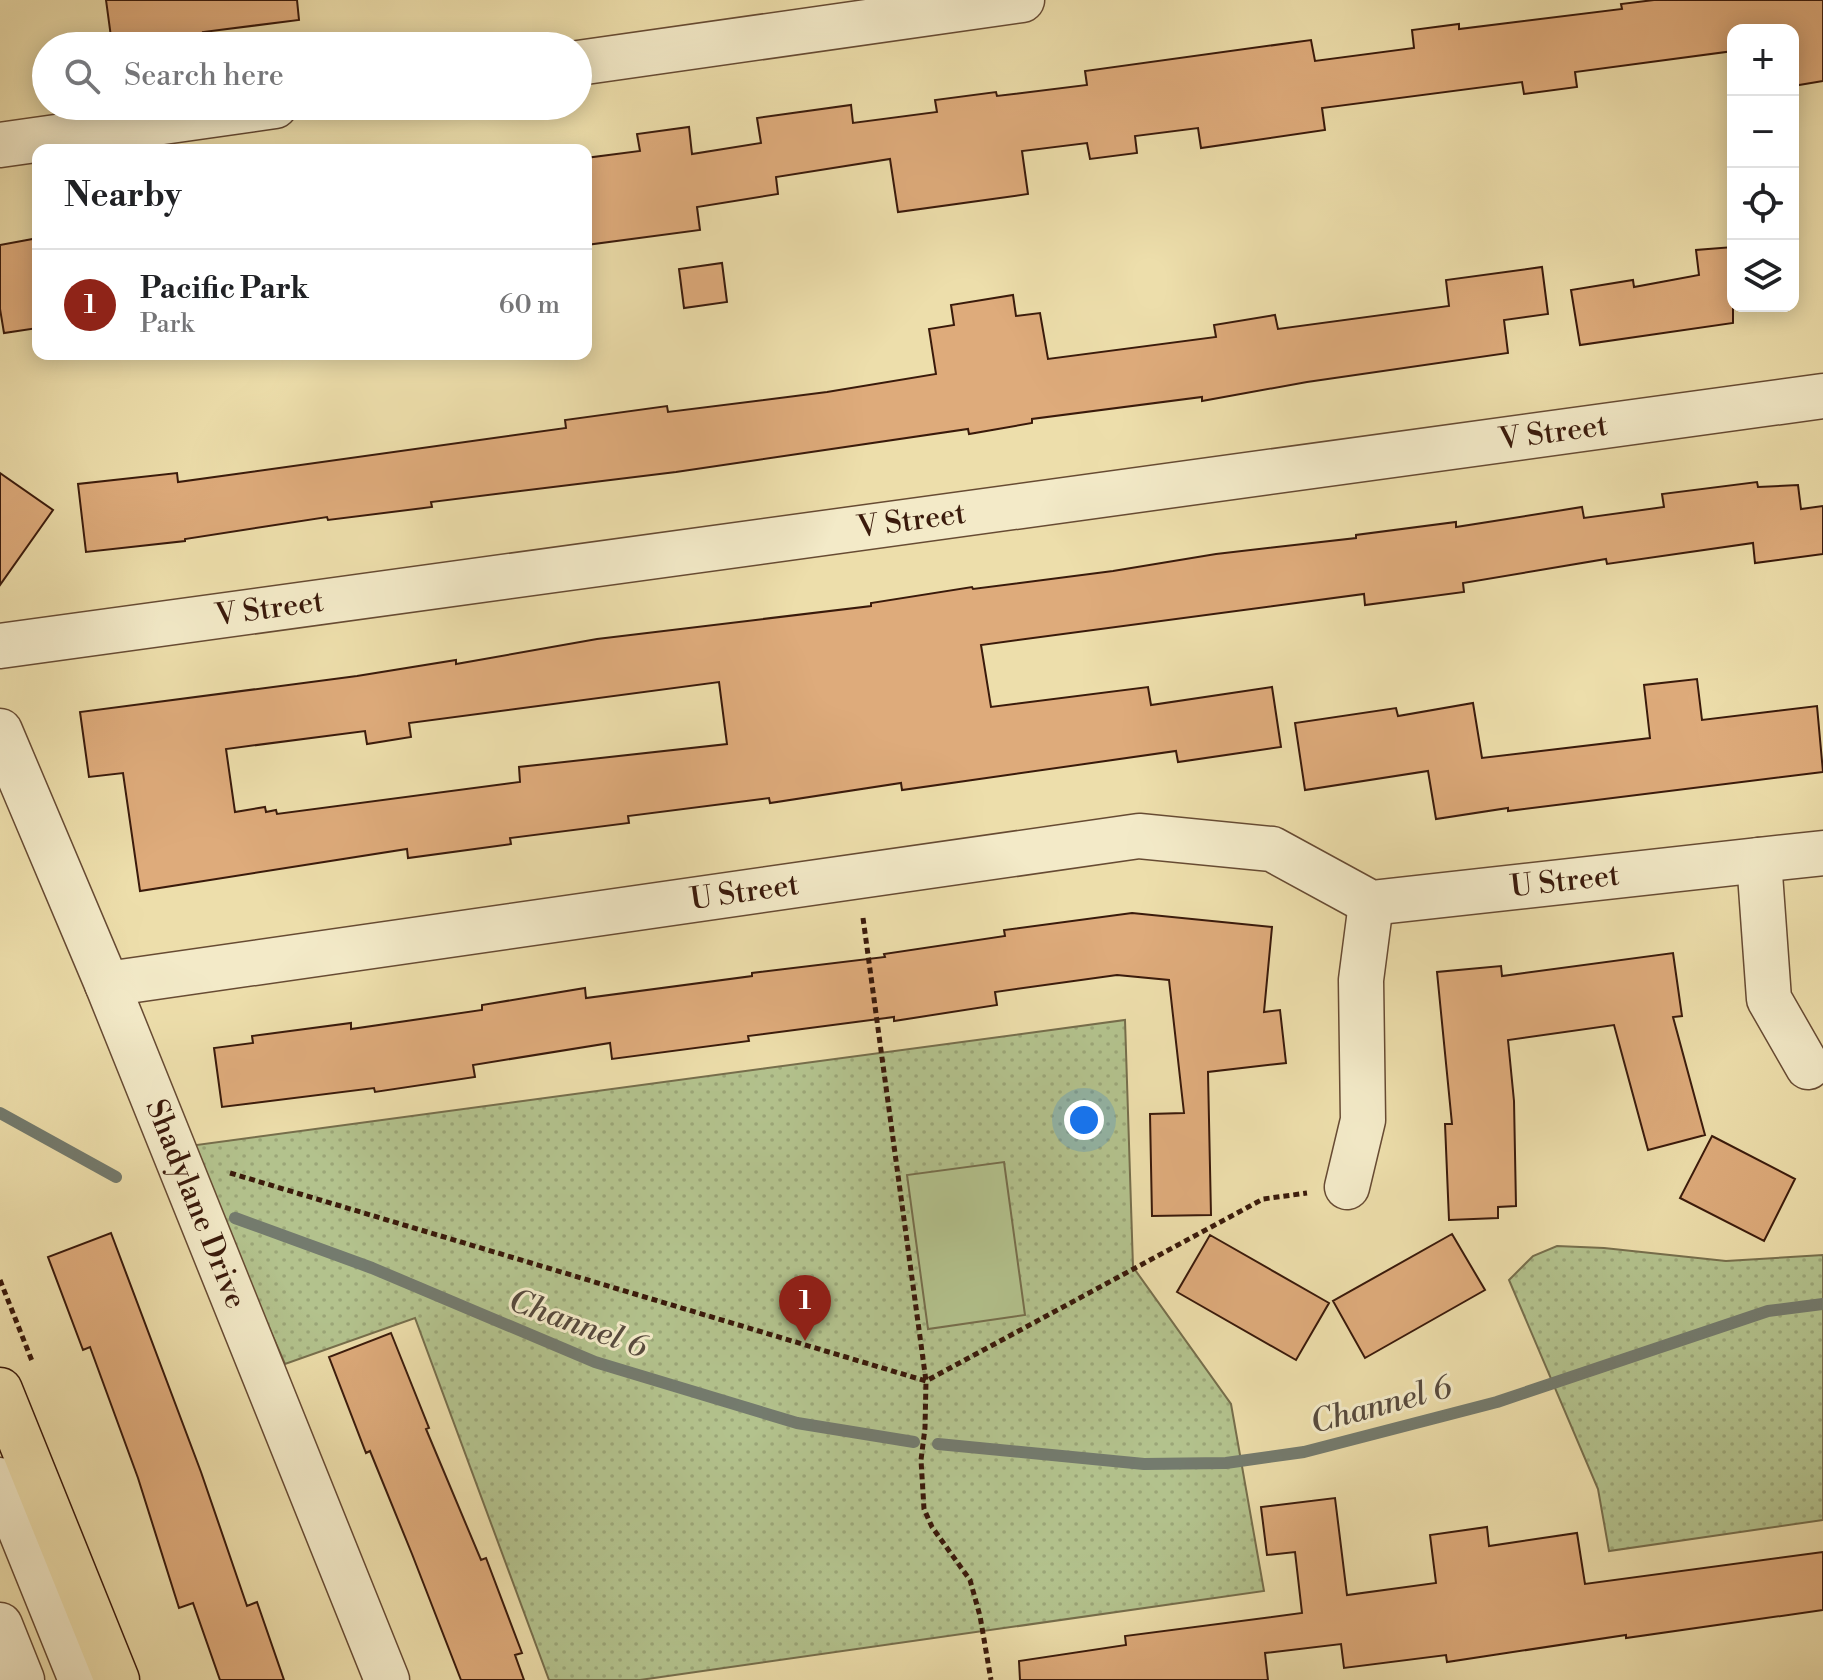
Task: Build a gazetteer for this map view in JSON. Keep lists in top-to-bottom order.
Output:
{
  "streets": {
    "street": ["V Street", "U Street", "Shadylane Drive"]
  },
  "crossings": [
    ["U Street", "Shadylane Drive"]
  ],
  "water": ["Channel 6"],
  "page": {
    "map_buttons": ["+", "−"],
    "search": "Search here",
    "heading": "Nearby",
    "list": [
      {
        "mark": "1",
        "name": "Pacific Park",
        "note": "Park",
        "value": "60 m"
      }
    ],
    "pins": "1"
  }
}
